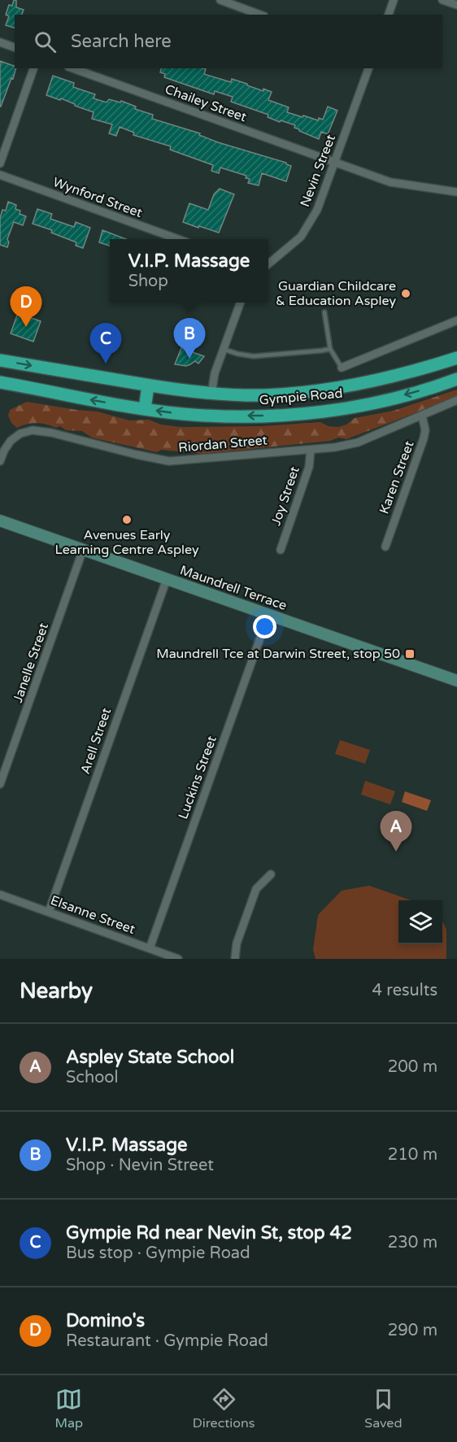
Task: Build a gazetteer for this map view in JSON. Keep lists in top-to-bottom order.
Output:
{
  "streets": {
    "highway": ["Gympie Road"],
    "main road": ["Maundrell Terrace"],
    "street": [
      "Chailey Street",
      "Nevin Street",
      "Wynford Street",
      "Riordan Street",
      "Karen Street",
      "Joy Street",
      "Janelle Street",
      "Arell Street",
      "Luckins Street",
      "Elsanne Street"
    ]
  },
  "crossings": [
    ["Chailey Street", "Nevin Street"],
    ["Riordan Street", "Karen Street"],
    ["Riordan Street", "Joy Street"],
    ["Maundrell Terrace", "Janelle Street"],
    ["Maundrell Terrace", "Arell Street"],
    ["Maundrell Terrace", "Luckins Street"],
    ["Arell Street", "Elsanne Street"],
    ["Luckins Street", "Elsanne Street"]
  ],
  "places": {
    "other": ["Guardian Childcare & Education Aspley", "Avenues Early Learning Centre Aspley"],
    "transit": ["Maundrell Tce at Darwin Street, stop 50"]
  },
  "page": {
    "search": "Search here",
    "popup": ["V.I.P. Massage", "Shop"],
    "pins": [
      "D",
      "B",
      "C",
      "A"
    ],
    "heading": ["Nearby", "4 results"],
    "list": [
      {
        "mark": "A",
        "name": "Aspley State School",
        "note": "School",
        "value": "200 m"
      },
      {
        "mark": "B",
        "name": "V.I.P. Massage",
        "note": "Shop · Nevin Street",
        "value": "210 m"
      },
      {
        "mark": "C",
        "name": "Gympie Rd near Nevin St, stop 42",
        "note": "Bus stop · Gympie Road",
        "value": "230 m"
      },
      {
        "mark": "D",
        "name": "Domino's",
        "note": "Restaurant · Gympie Road",
        "value": "290 m"
      }
    ],
    "nav": ["Map", "Directions", "Saved"]
  }
}
